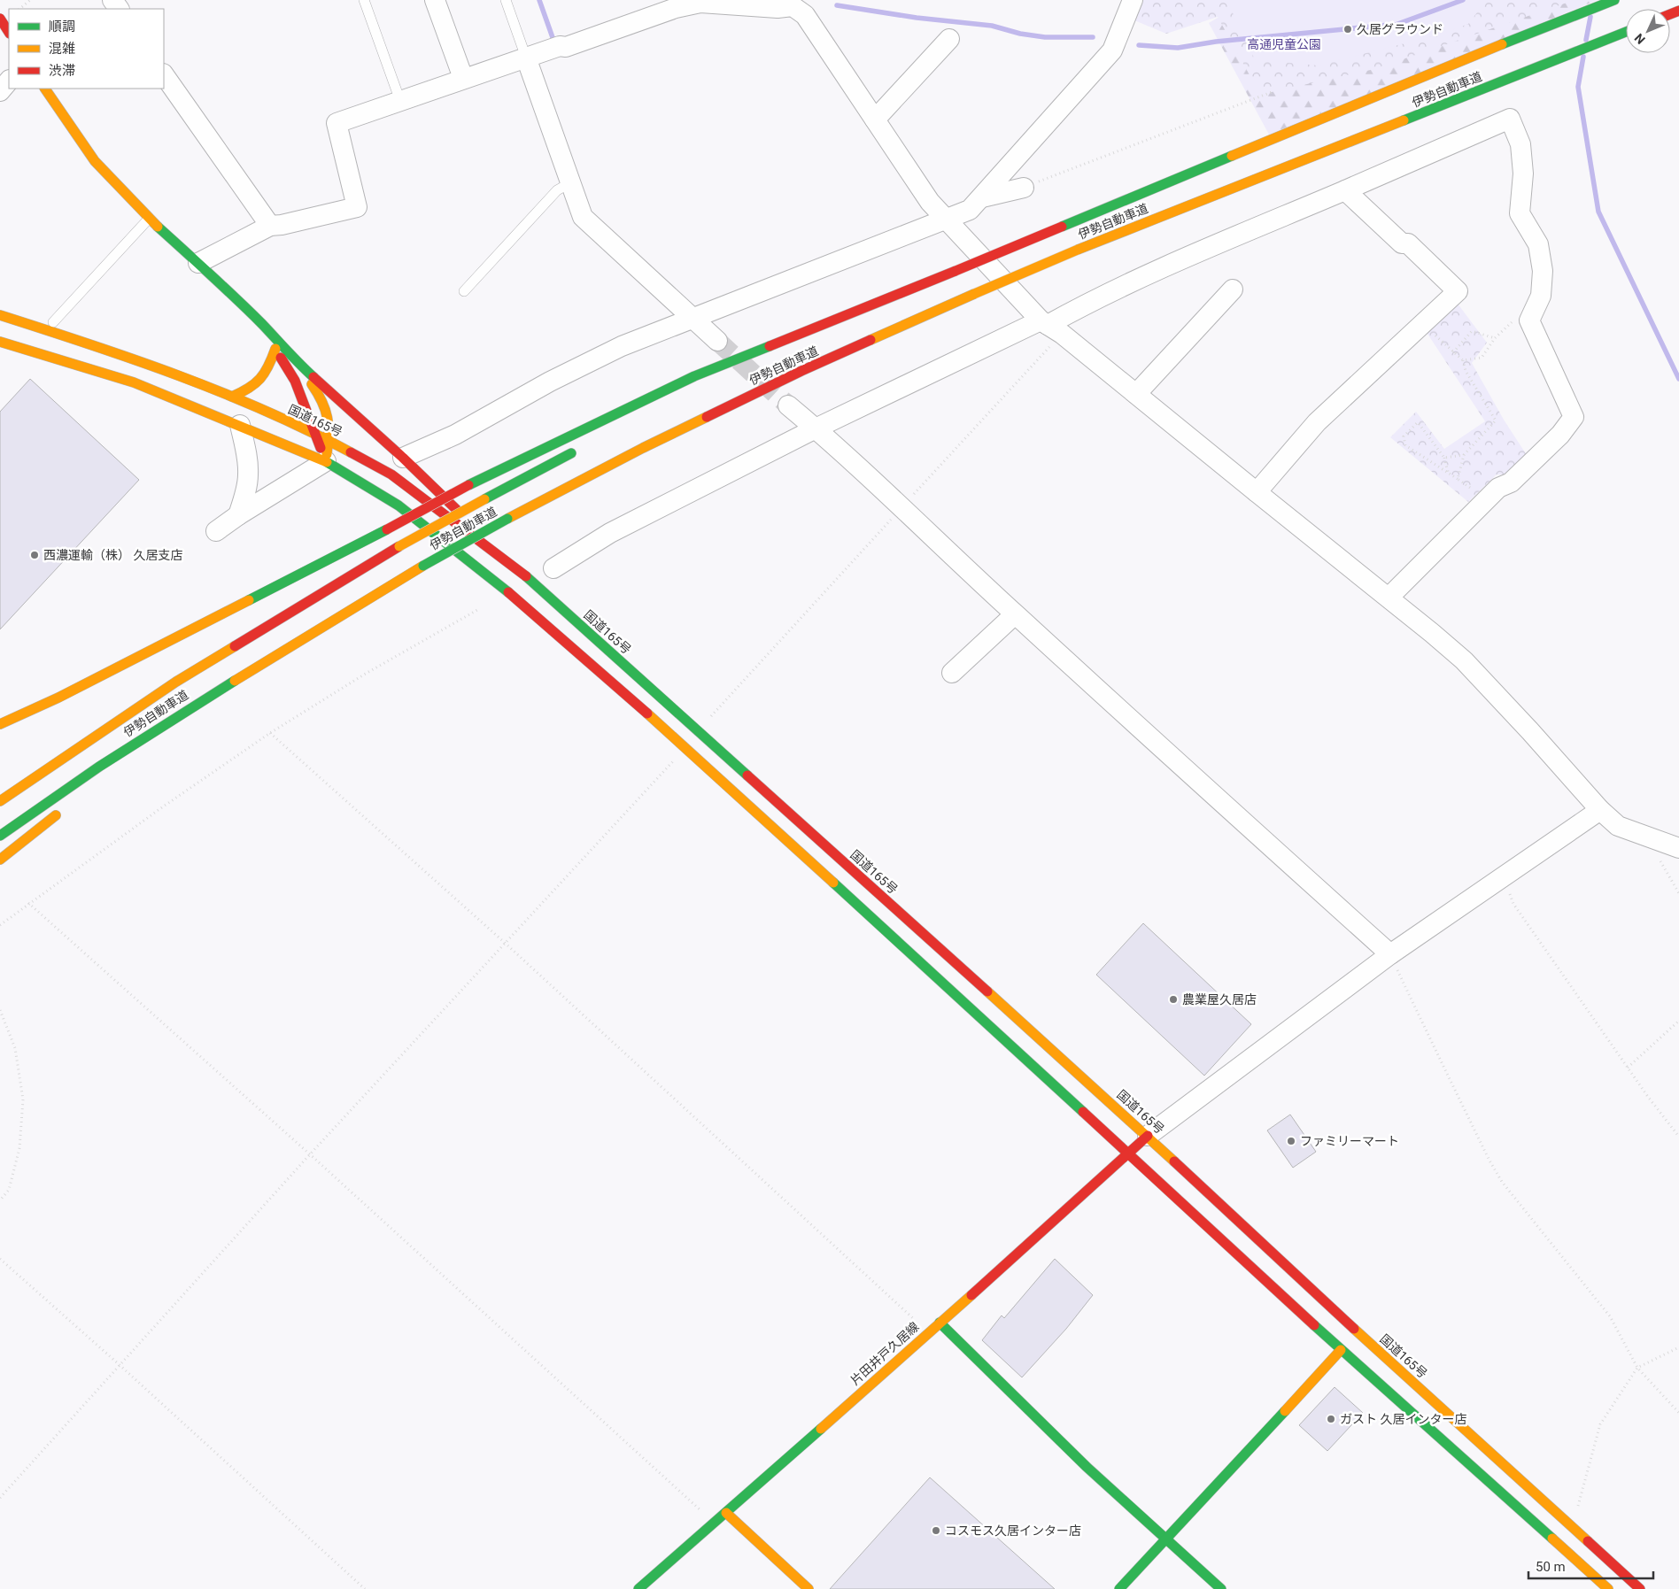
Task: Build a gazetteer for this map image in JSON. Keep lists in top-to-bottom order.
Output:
{
  "streets": {
    "main road": ["伊勢自動車道", "国道165号", "片田井戸久居線"]
  },
  "crossings": [
    ["国道165号", "片田井戸久居線"]
  ],
  "parks": ["高通児童公園"],
  "places": [
    "久居グラウンド",
    "西濃運輸（株） 久居支店",
    "農業屋久居店",
    "ファミリーマート",
    "ガスト 久居インター店",
    "コスモス久居インター店"
  ],
  "legend": ["順調", "混雑", "渋滞"],
  "scale_bar": "50 m",
  "north": "bottom left"
}
